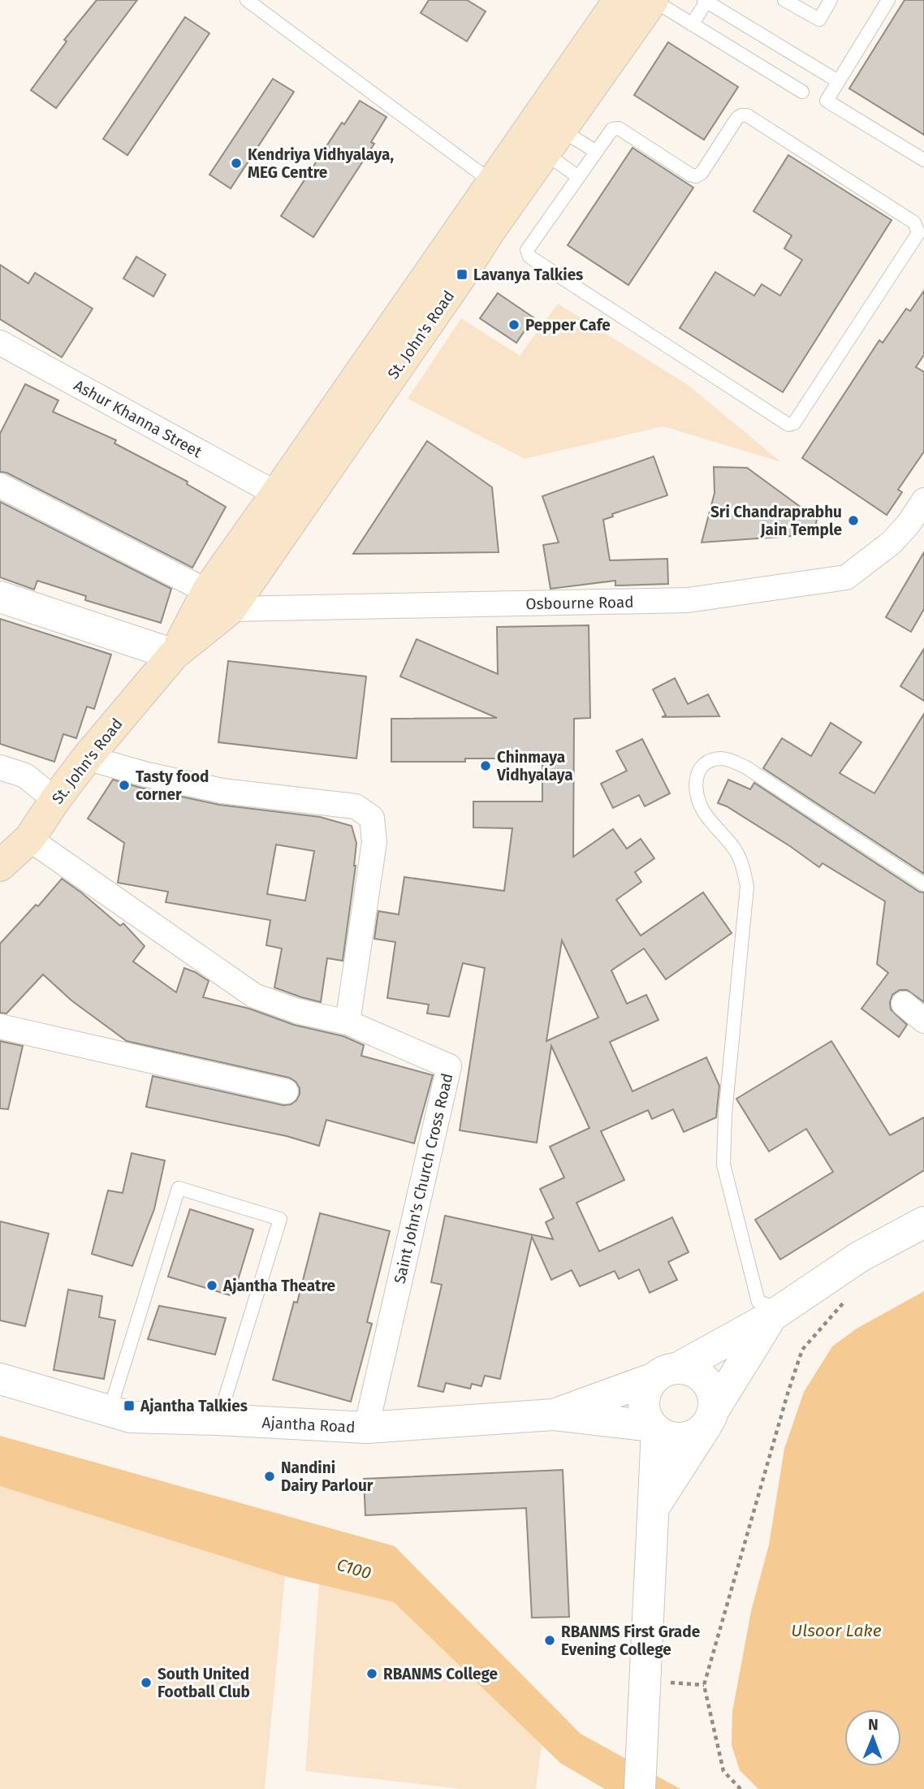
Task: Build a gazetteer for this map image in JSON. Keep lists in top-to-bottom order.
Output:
{
  "streets": {
    "main road": ["St. John's Road"],
    "street": [
      "Ashur Khanna Street",
      "Osbourne Road",
      "Saint John's Church Cross Road",
      "Ajantha Road"
    ]
  },
  "crossings": [
    ["St. John's Road", "Ashur Khanna Street"],
    ["St. John's Road", "Osbourne Road"],
    ["St. John's Road", "Saint John's Church Cross Road"],
    ["Saint John's Church Cross Road", "Ajantha Road"]
  ],
  "water": ["C100", "Ulsoor Lake"],
  "places": {
    "other": [
      "Kendriya Vidhyalaya, MEG Centre",
      "Pepper Cafe",
      "Sri Chandraprabhu Jain Temple",
      "Chinmaya Vidhyalaya",
      "Tasty food corner",
      "Ajantha Theatre",
      "Nandini Dairy Parlour",
      "RBANMS First Grade Evening College",
      "RBANMS College",
      "South United Football Club"
    ],
    "transit": ["Lavanya Talkies", "Ajantha Talkies"]
  },
  "north": "top"
}
